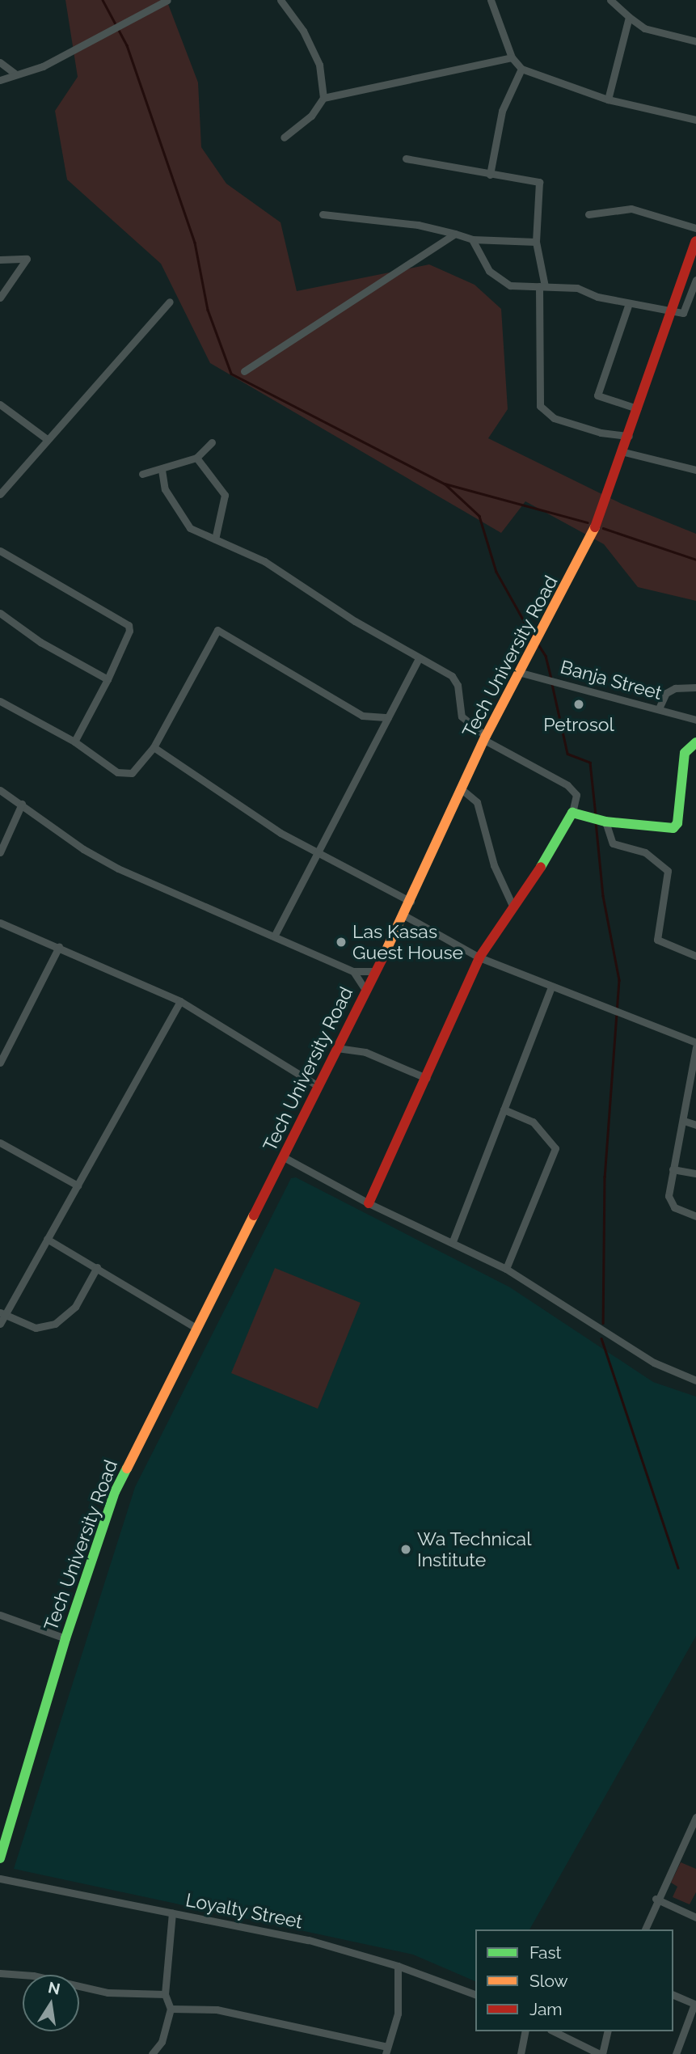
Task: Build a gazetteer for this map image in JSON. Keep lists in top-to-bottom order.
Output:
{
  "streets": {
    "street": ["Tech University Road", "Banja Street", "Loyalty Street"]
  },
  "crossings": [
    ["Tech University Road", "Banja Street"]
  ],
  "places": ["Petrosol", "Las Kasas Guest House", "Wa Technical Institute"],
  "legend": ["Fast", "Slow", "Jam"],
  "north": "top"
}
